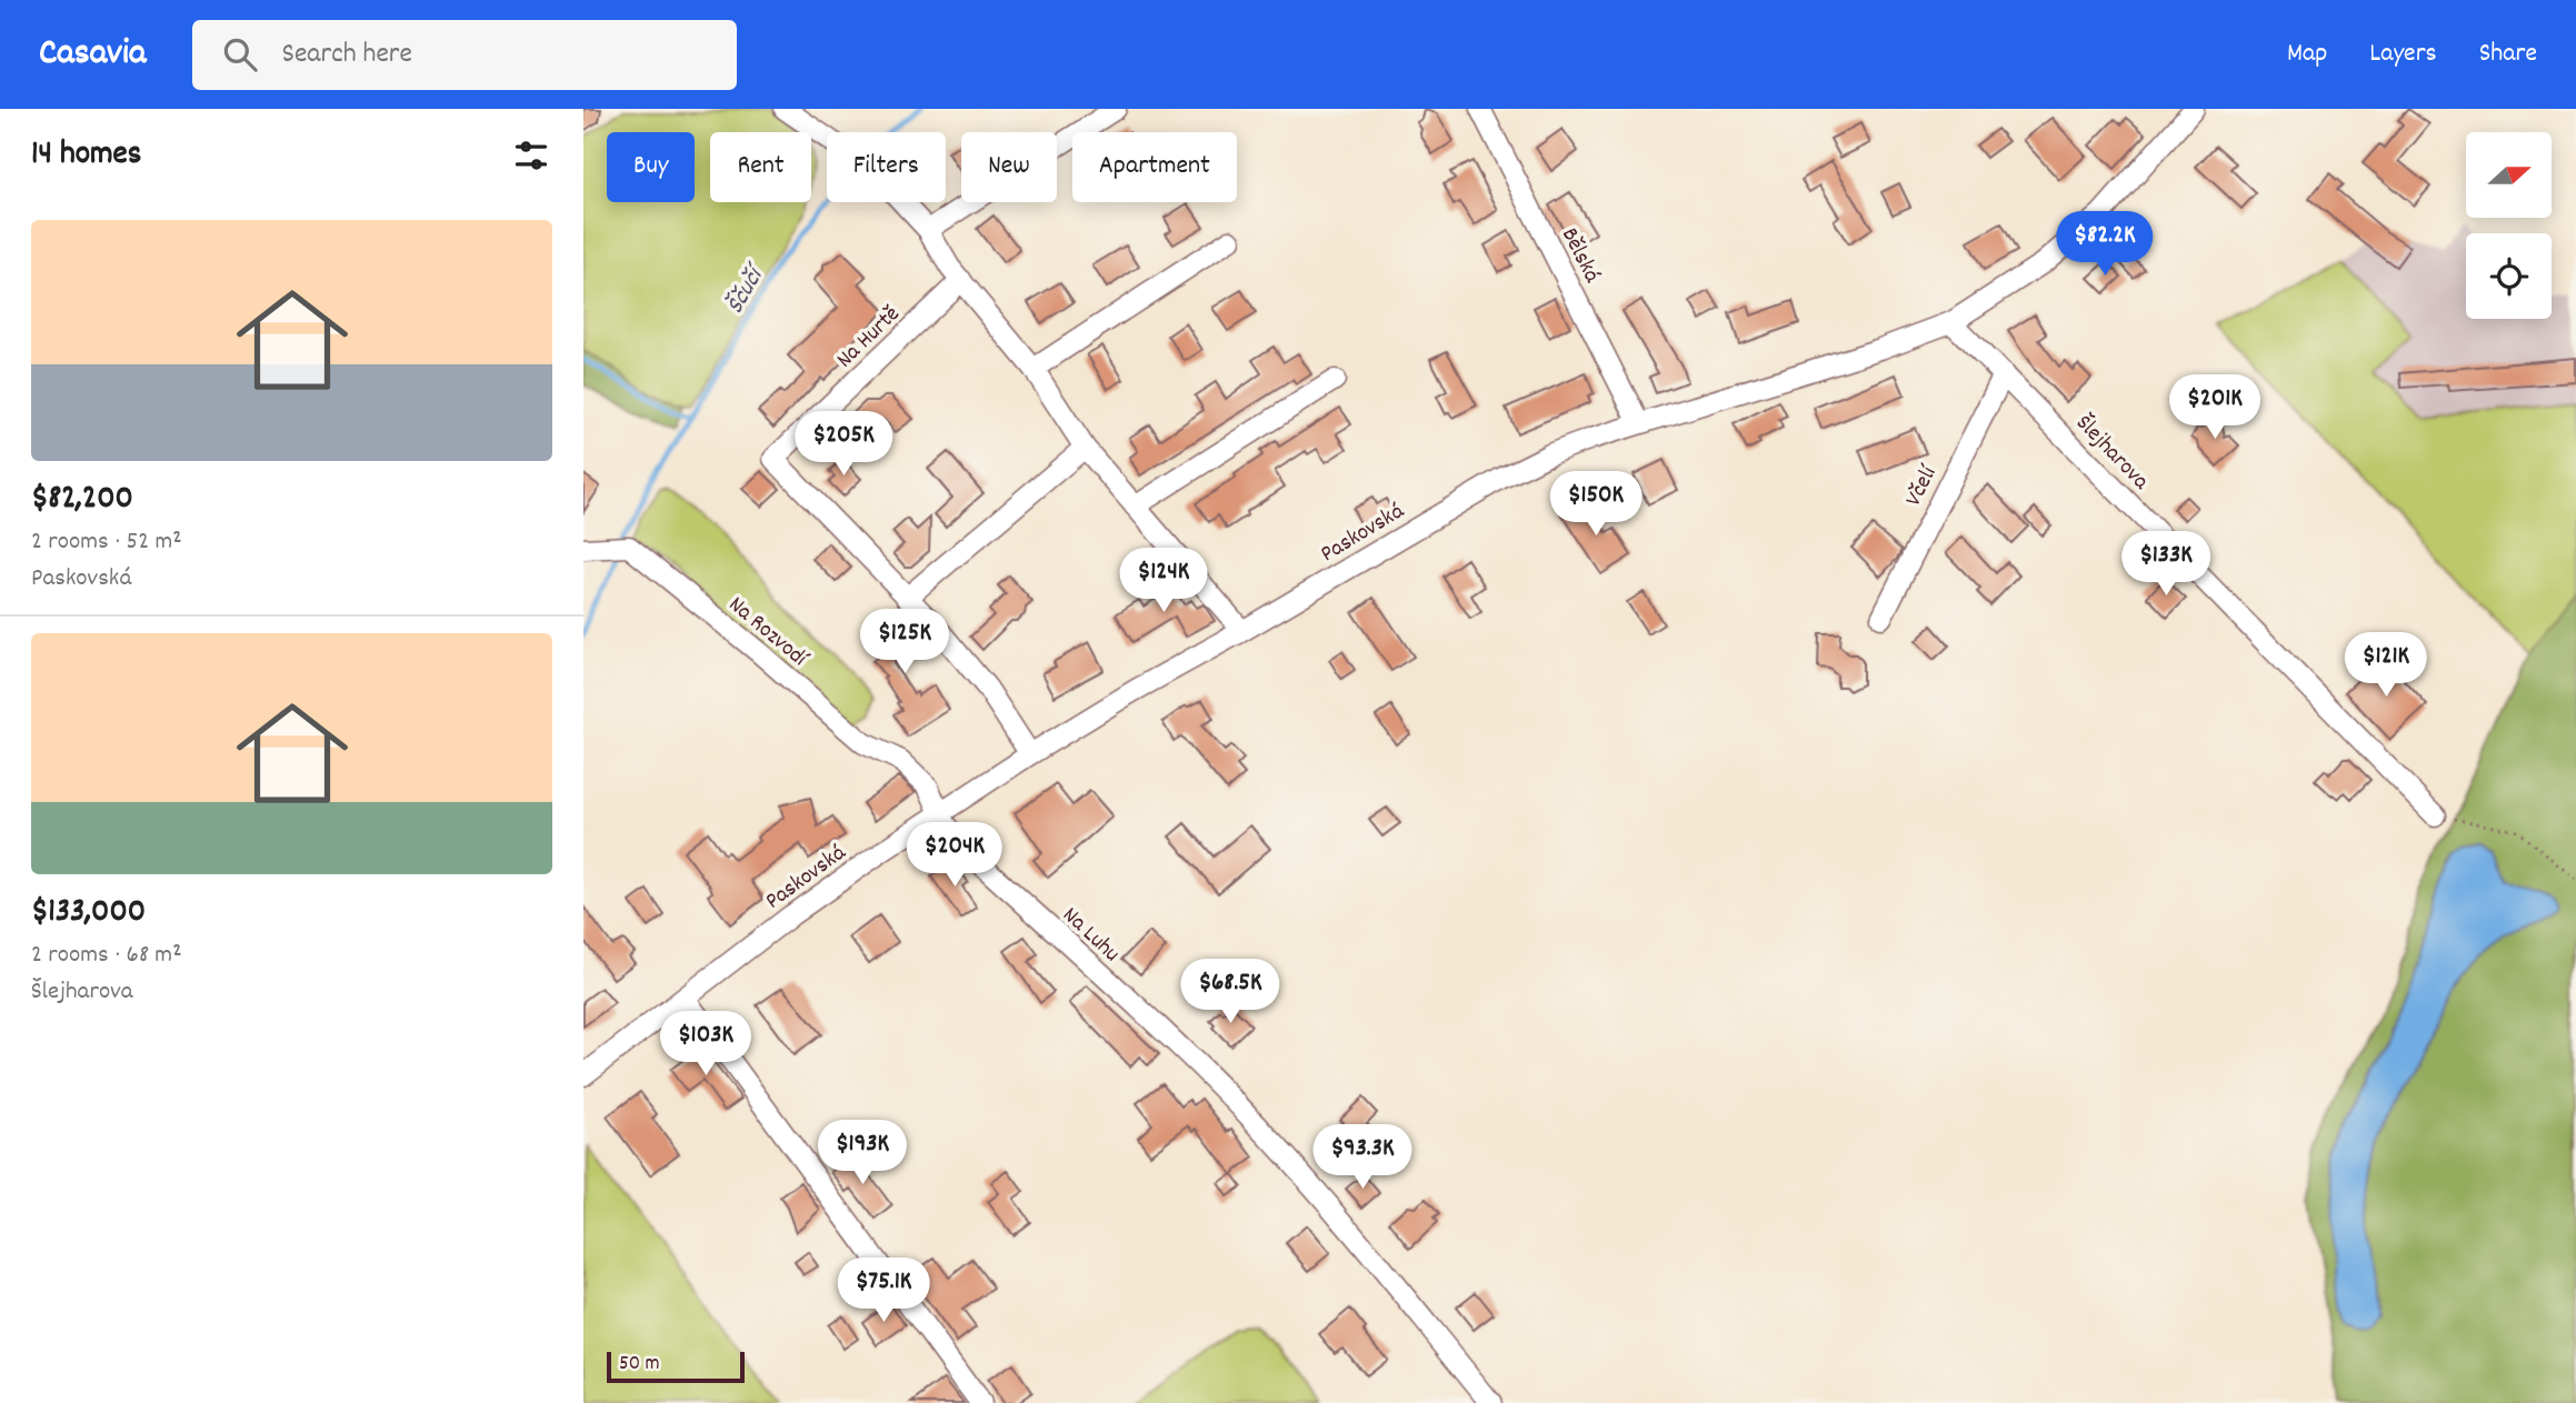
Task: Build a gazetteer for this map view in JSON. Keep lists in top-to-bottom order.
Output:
{
  "streets": {
    "street": [
      "Bělská",
      "Na Hurtě",
      "Šlejharova",
      "Včelí",
      "Paskovská",
      "Na Rozvodí",
      "Na Luhu"
    ]
  },
  "crossings": [
    ["Bělská", "Paskovská"],
    ["Šlejharova", "Včelí"],
    ["Šlejharova", "Paskovská"],
    ["Paskovská", "Na Rozvodí"],
    ["Paskovská", "Na Luhu"],
    ["Na Rozvodí", "Na Luhu"]
  ],
  "water": ["Ščučí"],
  "scale_bar": "50 m",
  "north": "right",
  "page": {
    "header": "Casavia",
    "search": "Search here",
    "nav": ["Map", "Layers", "Share"],
    "heading": "14 homes",
    "chip": [
      "Buy",
      "Rent",
      "Filters",
      "New",
      "Apartment"
    ],
    "list": [
      {
        "name": "$82,200",
        "note": "2 rooms · 52 m² · Paskovská"
      },
      {
        "name": "$133,000",
        "note": "2 rooms · 68 m² · Šlejharova"
      }
    ],
    "price": [
      "$82.2K",
      "$201K",
      "$205K",
      "$150K",
      "$133K",
      "$124K",
      "$125K",
      "$121K",
      "$204K",
      "$68.5K",
      "$103K",
      "$193K",
      "$93.3K",
      "$75.1K"
    ],
    "scale": "50 m"
  }
}
